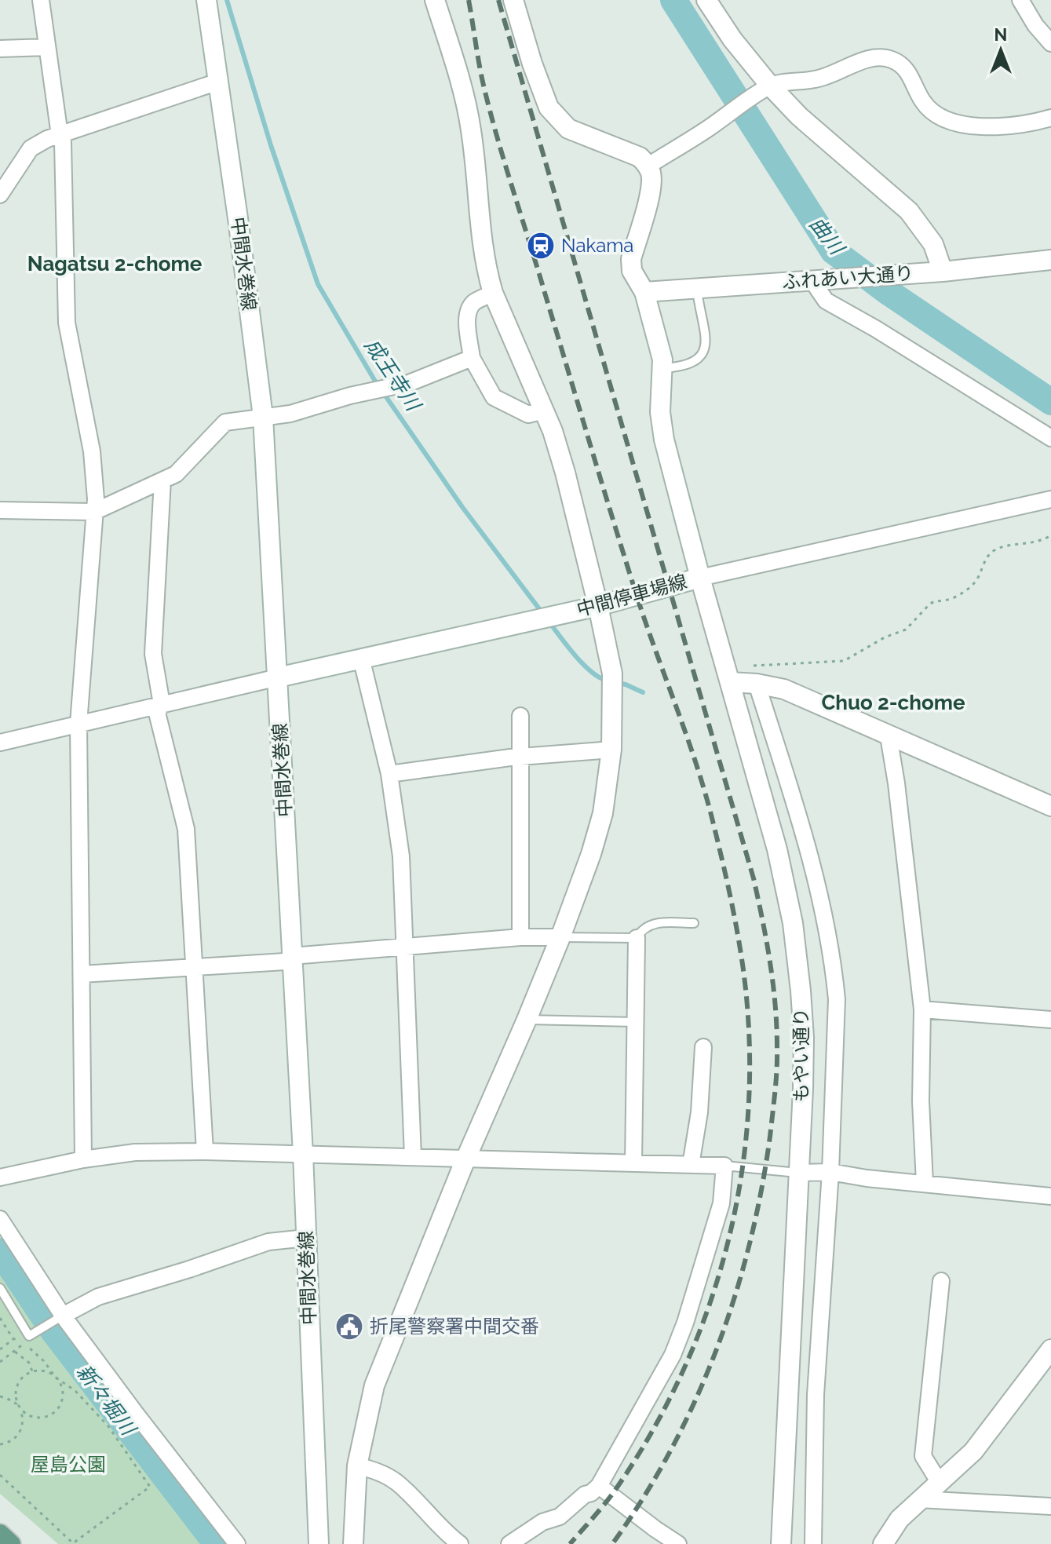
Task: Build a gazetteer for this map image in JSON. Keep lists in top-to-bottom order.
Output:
{
  "streets": {
    "street": [
      "中間水巻線",
      "ふれあい大通り",
      "中間停車場線",
      "もやい通り"
    ]
  },
  "crossings": [
    ["中間水巻線", "中間停車場線"],
    ["ふれあい大通り", "中間停車場線"],
    ["中間停車場線", "もやい通り"]
  ],
  "districts": ["Nagatsu 2-chome", "Chuo 2-chome"],
  "water": ["曲川", "成王寺川", "新々堀川"],
  "parks": ["屋島公園"],
  "places": {
    "station": ["Nakama"],
    "public building": ["折尾警察署中間交番"]
  },
  "north": "top"
}
